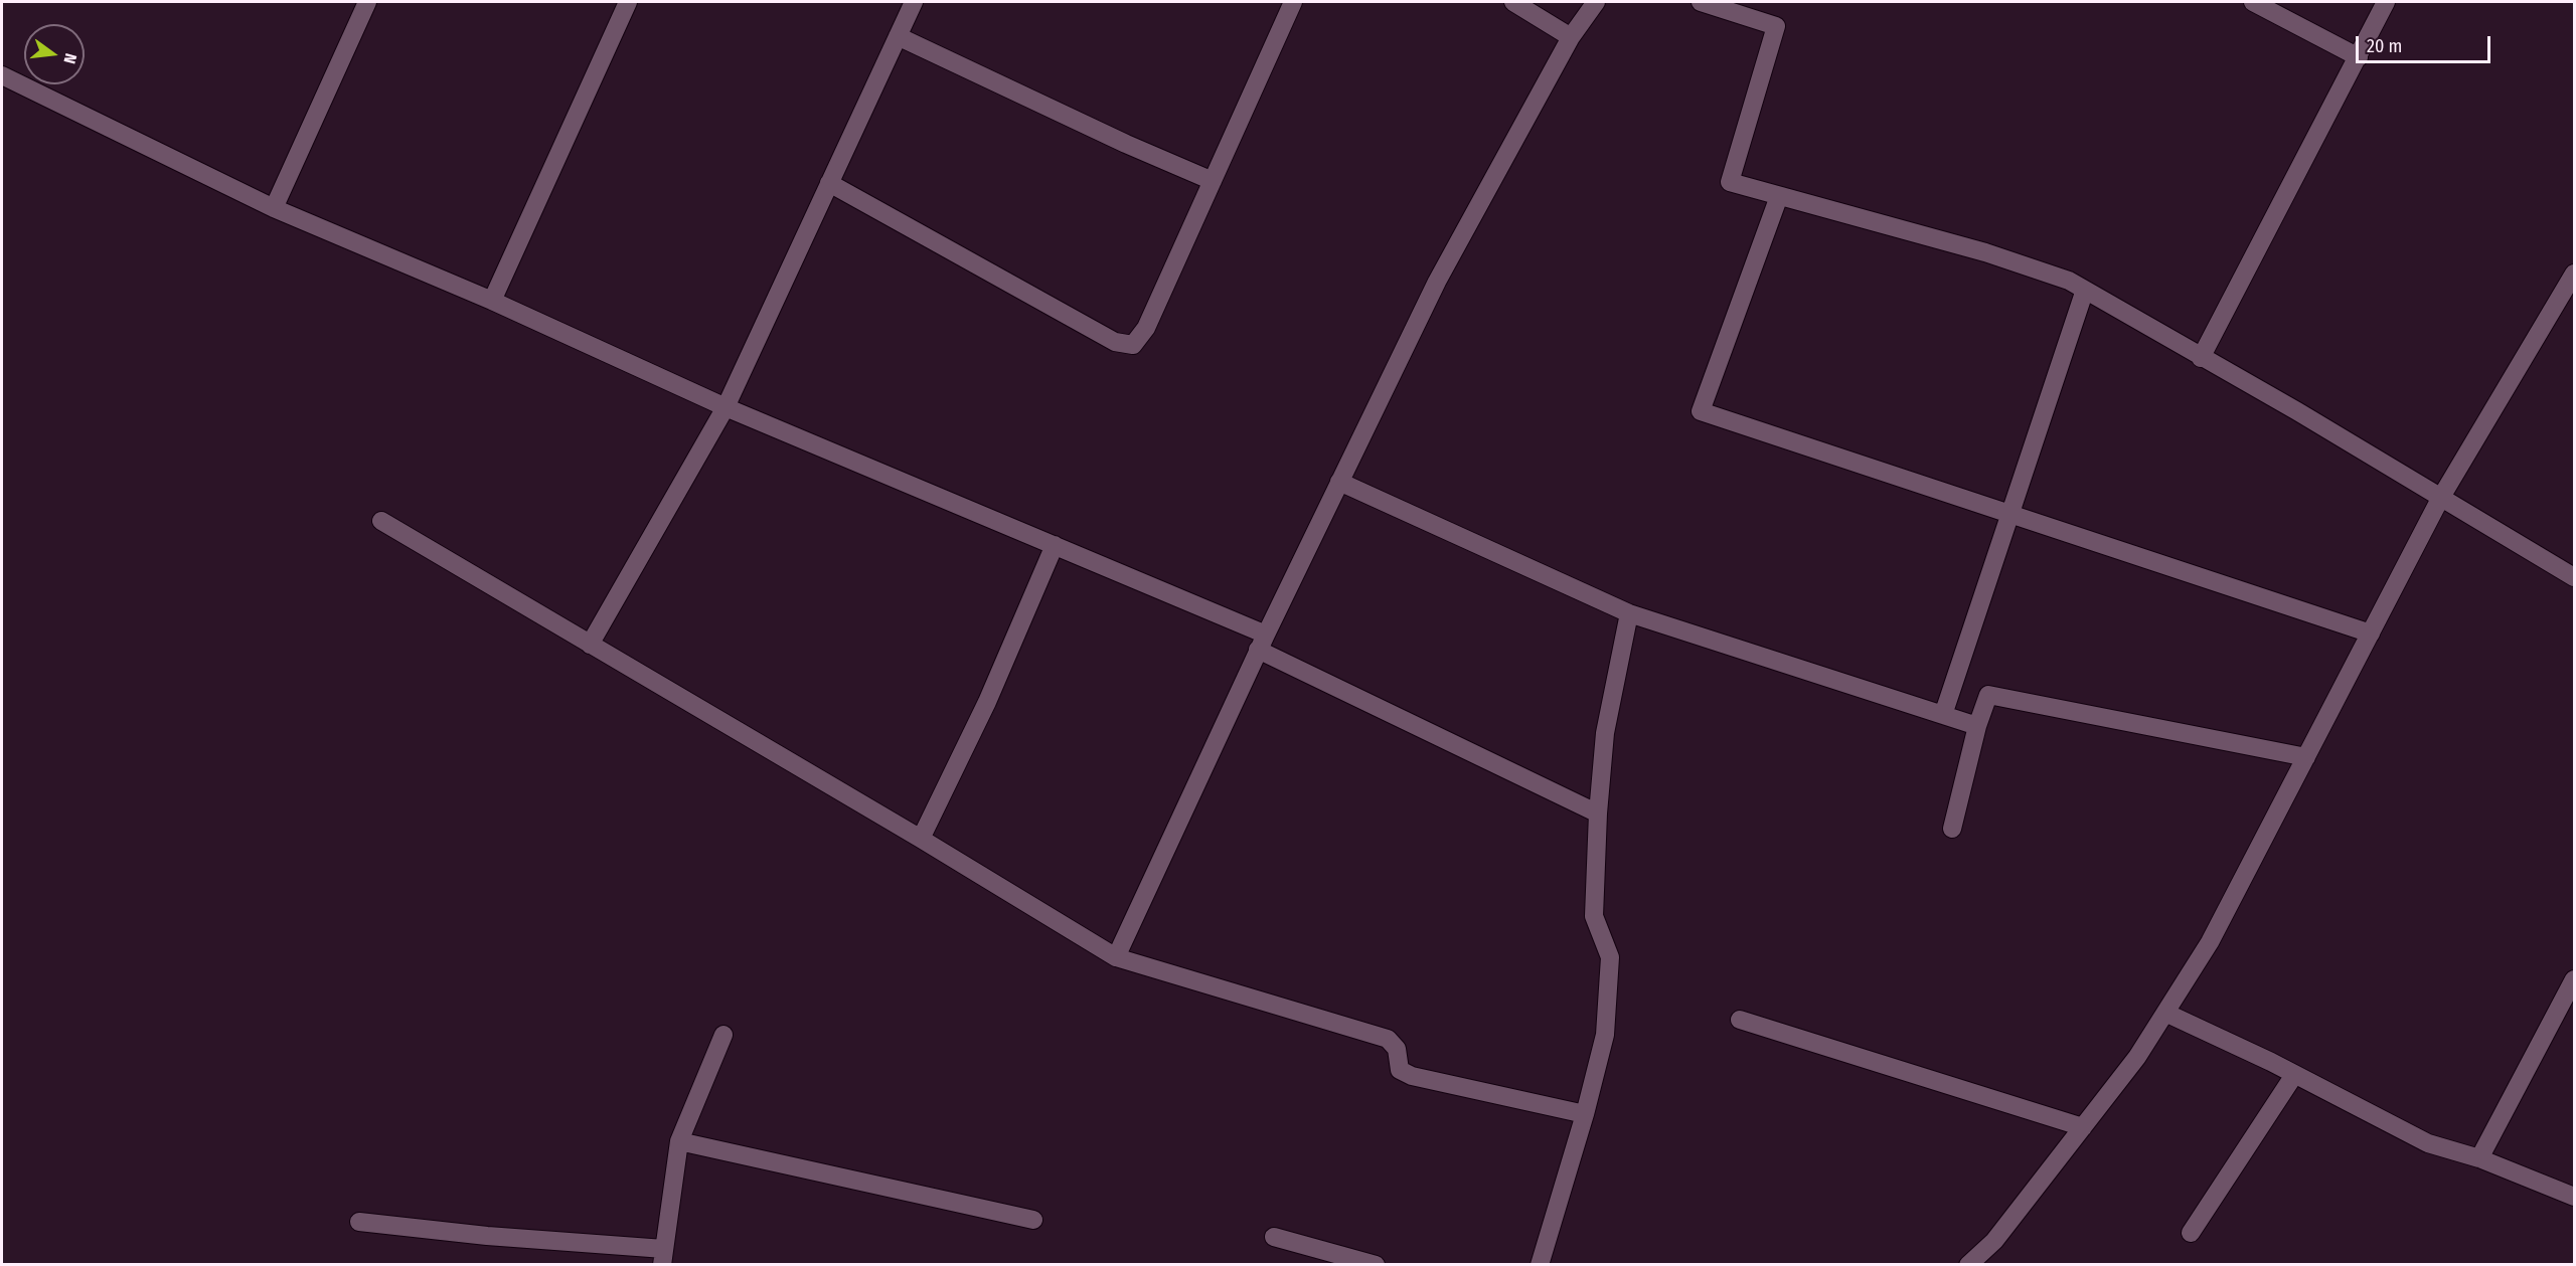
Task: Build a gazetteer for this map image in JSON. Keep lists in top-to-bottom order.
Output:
{
  "scale_bar": "20 m",
  "north": "right"
}
